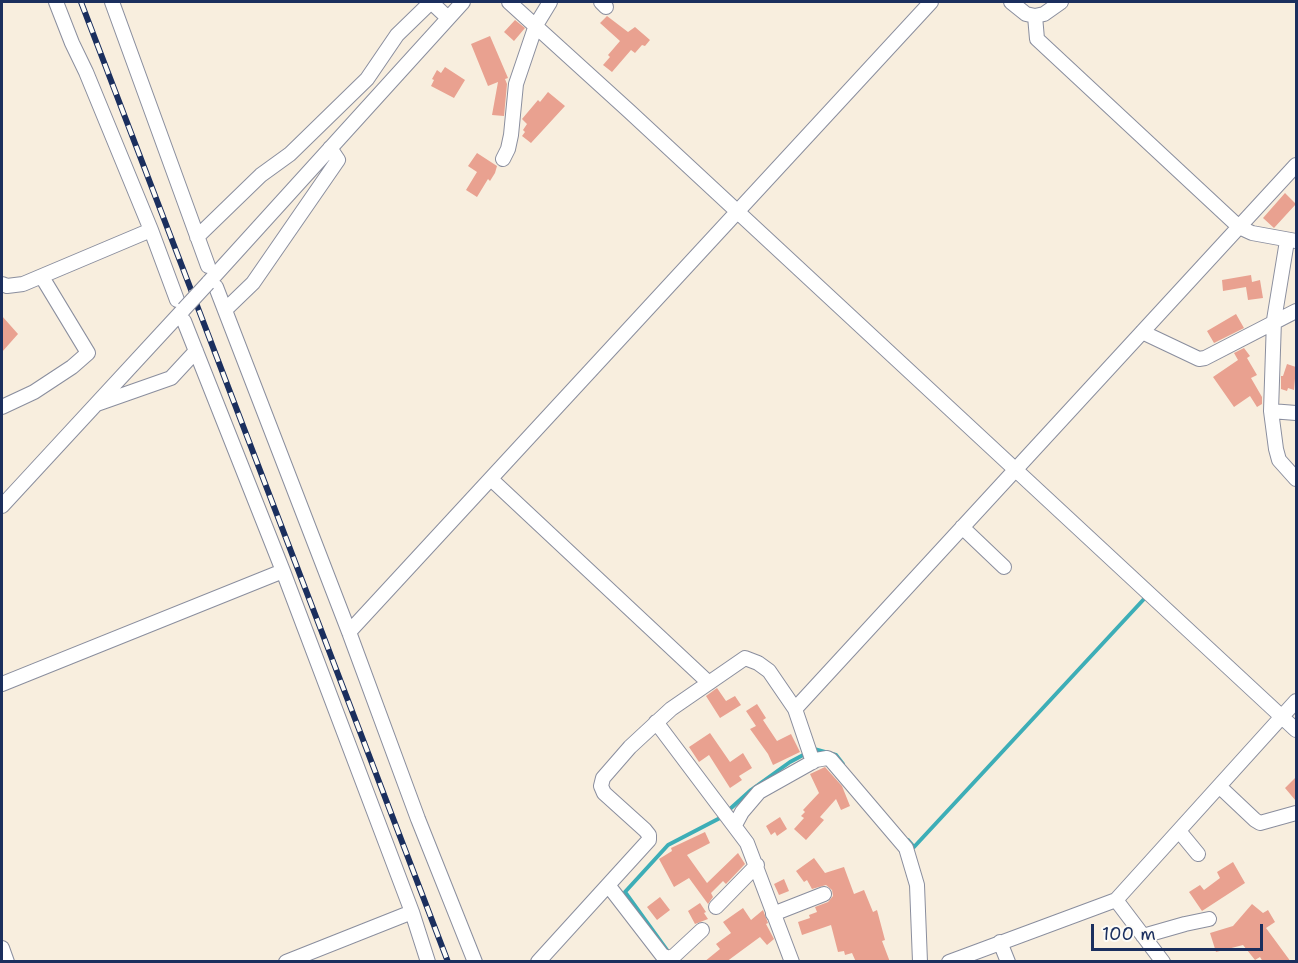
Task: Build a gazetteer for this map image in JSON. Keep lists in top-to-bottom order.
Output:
{
  "scale_bar": "100 m"
}
